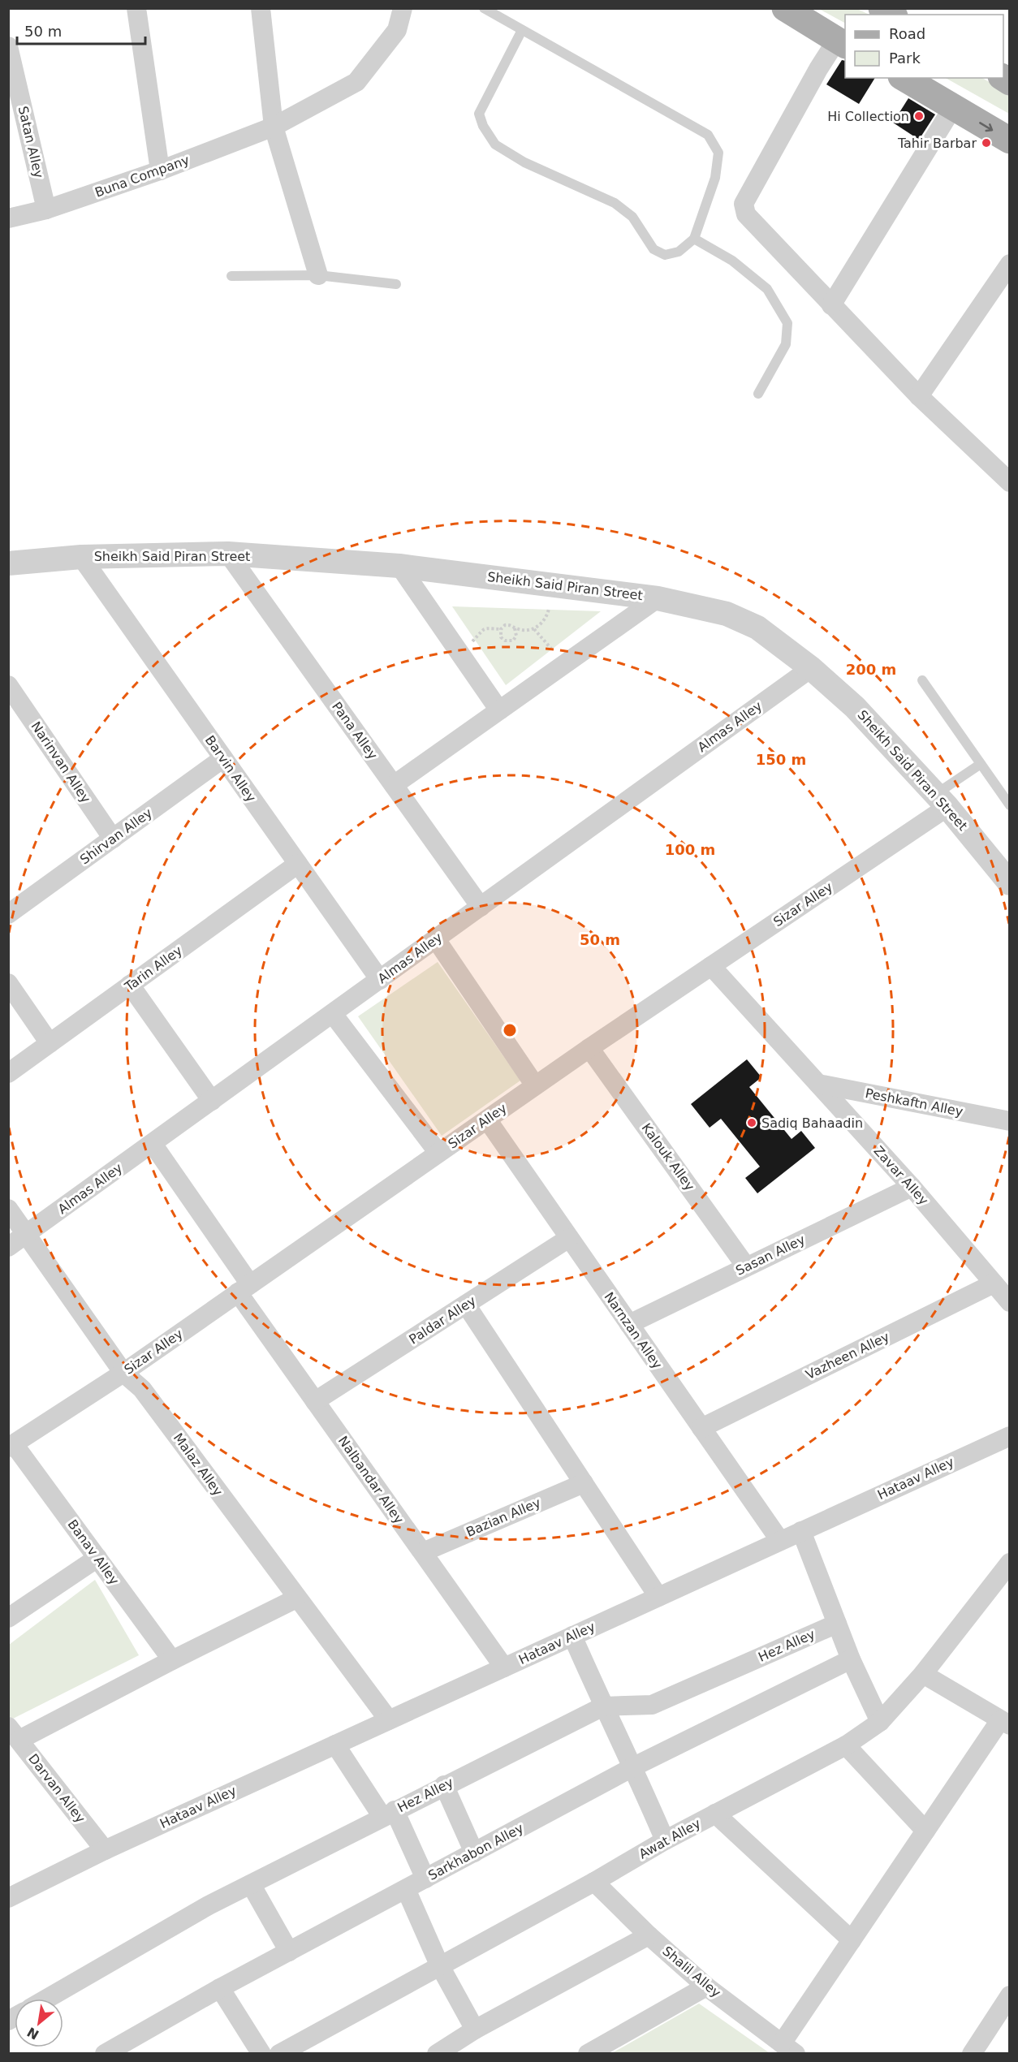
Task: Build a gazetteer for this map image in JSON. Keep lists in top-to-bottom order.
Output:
{
  "streets": {
    "street": [
      "Satan Alley",
      "Buna Company",
      "Sheikh Said Piran Street",
      "Almas Alley",
      "Pana Alley",
      "Narinvan Alley",
      "Barvin Alley",
      "Shirvan Alley",
      "Sizar Alley",
      "Tarin Alley",
      "Peshkaftn Alley",
      "Kalouk Alley",
      "Zavar Alley",
      "Sasan Alley",
      "Paldar Alley",
      "Narnzan Alley",
      "Vazheen Alley",
      "Malaz Alley",
      "Hataav Alley",
      "Nalbandar Alley",
      "Bazian Alley",
      "Banav Alley",
      "Hez Alley",
      "Darvan Alley",
      "Awat Alley",
      "Sarkhabon Alley",
      "Shalil Alley"
    ]
  },
  "crossings": [
    ["Satan Alley", "Buna Company"],
    ["Sheikh Said Piran Street", "Almas Alley"],
    ["Sheikh Said Piran Street", "Pana Alley"],
    ["Sheikh Said Piran Street", "Barvin Alley"],
    ["Sheikh Said Piran Street", "Sizar Alley"],
    ["Almas Alley", "Pana Alley"],
    ["Almas Alley", "Barvin Alley"],
    ["Almas Alley", "Malaz Alley"],
    ["Almas Alley", "Nalbandar Alley"],
    ["Narinvan Alley", "Shirvan Alley"],
    ["Barvin Alley", "Shirvan Alley"],
    ["Barvin Alley", "Tarin Alley"],
    ["Sizar Alley", "Kalouk Alley"],
    ["Sizar Alley", "Zavar Alley"],
    ["Sizar Alley", "Narnzan Alley"],
    ["Sizar Alley", "Malaz Alley"],
    ["Sizar Alley", "Nalbandar Alley"],
    ["Sizar Alley", "Banav Alley"],
    ["Peshkaftn Alley", "Zavar Alley"],
    ["Kalouk Alley", "Sasan Alley"],
    ["Zavar Alley", "Sasan Alley"],
    ["Zavar Alley", "Vazheen Alley"],
    ["Sasan Alley", "Narnzan Alley"],
    ["Paldar Alley", "Narnzan Alley"],
    ["Paldar Alley", "Nalbandar Alley"],
    ["Narnzan Alley", "Vazheen Alley"],
    ["Narnzan Alley", "Hataav Alley"],
    ["Malaz Alley", "Hataav Alley"],
    ["Hataav Alley", "Nalbandar Alley"],
    ["Hataav Alley", "Darvan Alley"],
    ["Nalbandar Alley", "Bazian Alley"],
    ["Awat Alley", "Shalil Alley"]
  ],
  "places": ["Hi Collection", "Tahir Barbar", "Sadiq Bahaadin"],
  "legend": ["Road", "Park"],
  "scale_bar": "50 m",
  "north": "bottom left",
  "rings": [
    "200 m",
    "150 m",
    "100 m",
    "50 m"
  ]
}
